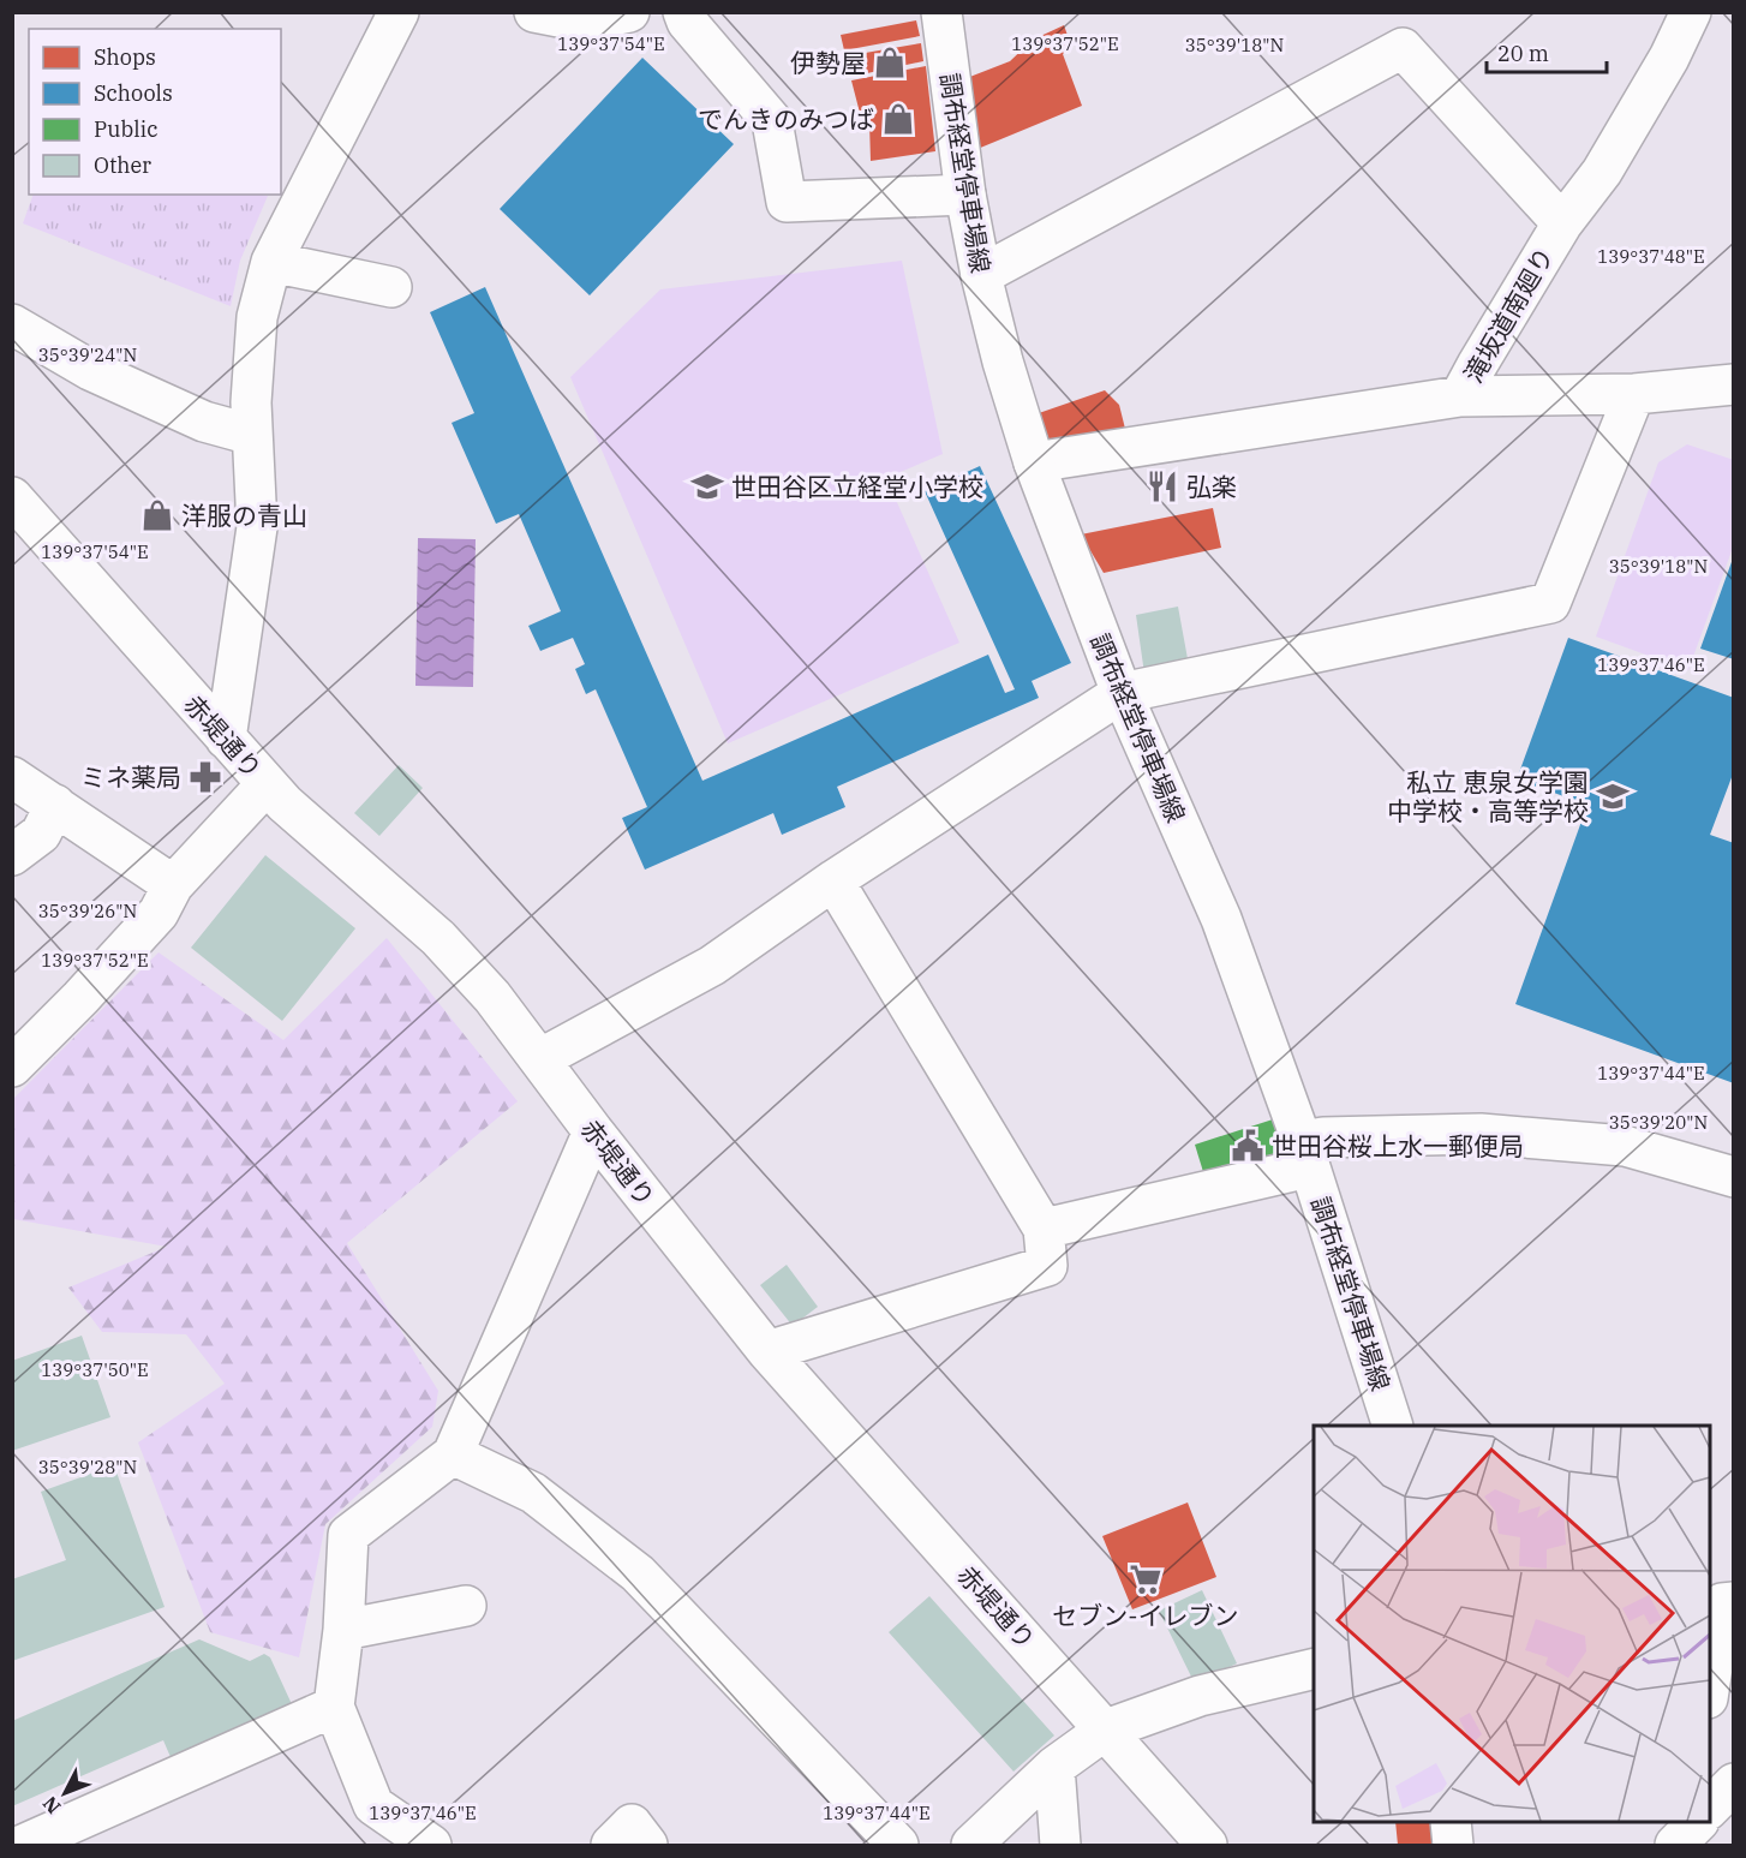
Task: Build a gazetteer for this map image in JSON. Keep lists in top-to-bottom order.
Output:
{
  "streets": {
    "street": ["調布経堂停車場線", "滝坂道南廻り", "赤堤通り"]
  },
  "crossings": [
    ["調布経堂停車場線", "滝坂道南廻り"]
  ],
  "places": {
    "shop": ["伊勢屋", "でんきのみつば", "洋服の青山"],
    "school or university": ["世田谷区立経堂小学校", "私立 恵泉女学園 中学校・高等学校"],
    "restaurant": ["弘楽"],
    "pharmacy": ["ミネ薬局"],
    "public building": ["世田谷桜上水一郵便局"],
    "supermarket": ["セブン-イレブン"]
  },
  "legend": [
    "Shops",
    "Schools",
    "Public",
    "Other"
  ],
  "scale_bar": "20 m",
  "north": "bottom left",
  "coordinates": [
    "139°37'54\"E",
    "139°37'52\"E",
    "35°39'18\"N",
    "139°37'48\"E",
    "35°39'24\"N",
    "139°37'46\"E",
    "35°39'26\"N",
    "139°37'44\"E",
    "35°39'20\"N",
    "139°37'50\"E",
    "35°39'28\"N"
  ]
}
